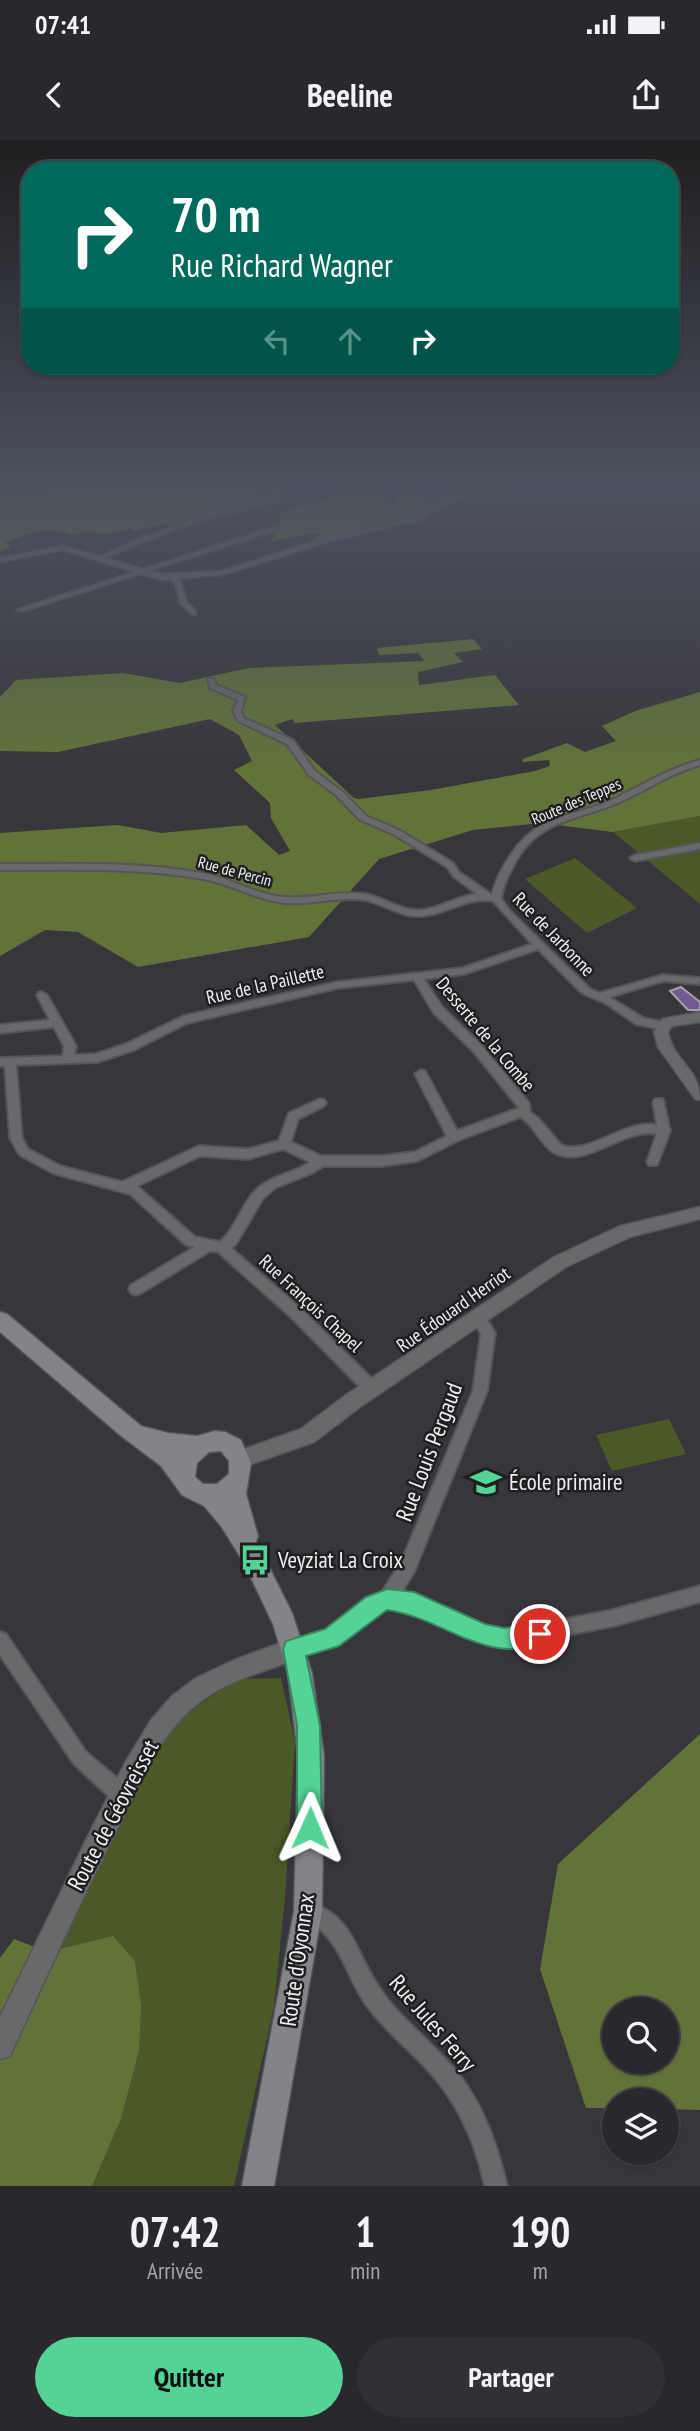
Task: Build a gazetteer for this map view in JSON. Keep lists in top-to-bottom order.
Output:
{
  "streets": {
    "main road": ["Route d'Oyonnax"],
    "street": [
      "Route des Teppes",
      "Rue de Percin",
      "Rue de Jarbonne",
      "Rue de la Paillette",
      "Desserte de la Combe",
      "Rue François Chapel",
      "Rue Édouard Herriot",
      "Rue Louis Pergaud",
      "Route de Géovreisset",
      "Rue Jules Ferry"
    ]
  },
  "crossings": [
    ["Route des Teppes", "Rue de Jarbonne"],
    ["Rue de Jarbonne", "Rue de la Paillette"],
    ["Rue de la Paillette", "Desserte de la Combe"],
    ["Rue François Chapel", "Rue Édouard Herriot"],
    ["Rue Édouard Herriot", "Rue Louis Pergaud"],
    ["Route de Géovreisset", "Route d'Oyonnax"],
    ["Route d'Oyonnax", "Rue Jules Ferry"]
  ],
  "places": {
    "school or university": ["École primaire"],
    "bus stop": ["Veyziat La Croix"]
  },
  "page": {
    "status": "07:41",
    "header": "Beeline",
    "turn": ["70 m", "Rue Richard Wagner"],
    "eta": [
      "07:42",
      "Arrivée",
      "1",
      "min",
      "190",
      "m"
    ],
    "buttons": ["Quitter", "Partager"]
  }
}
